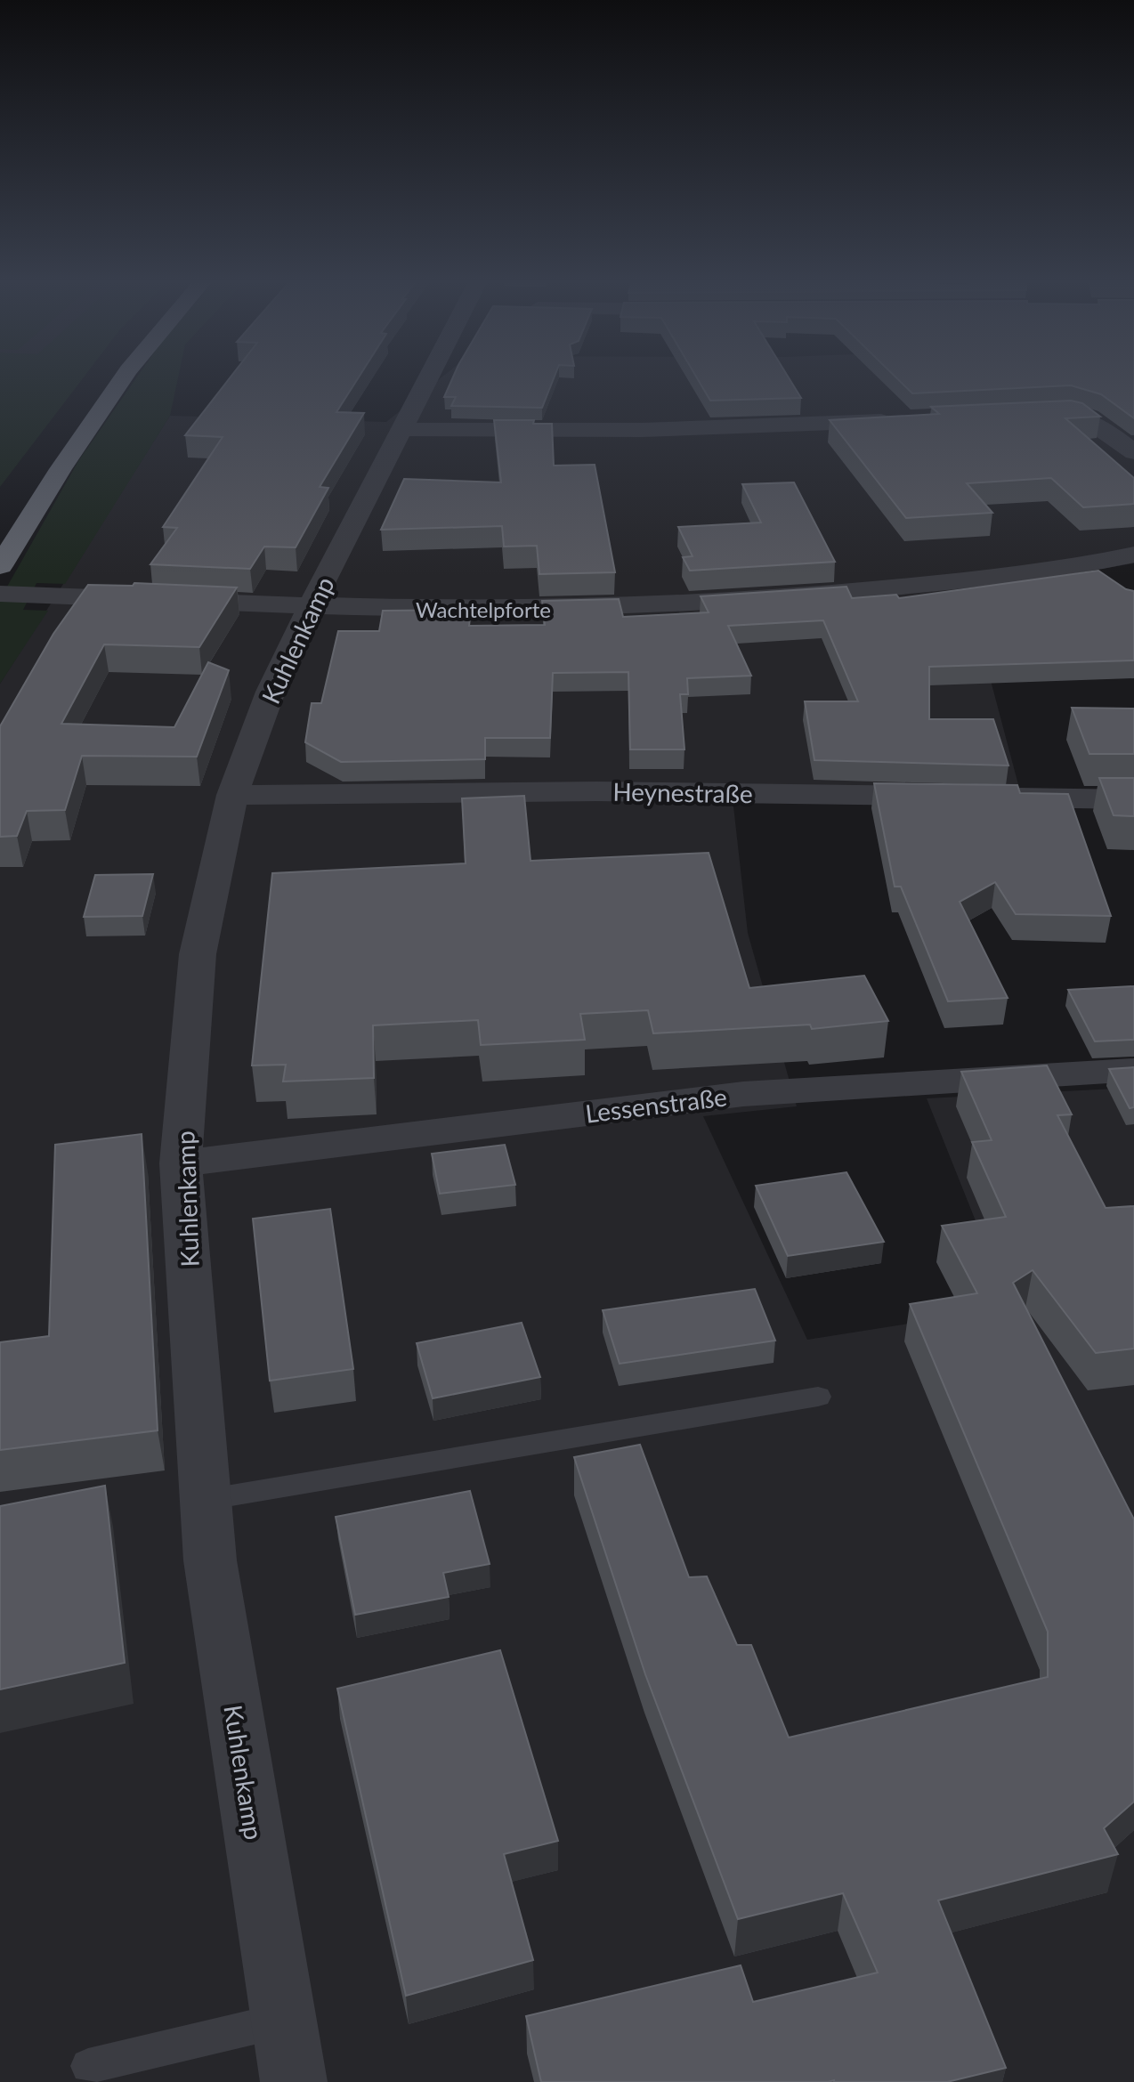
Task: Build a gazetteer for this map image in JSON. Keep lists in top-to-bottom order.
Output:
{
  "streets": {
    "street": [
      "Wachtelpforte",
      "Kuhlenkamp",
      "Heynestraße",
      "Lessenstraße"
    ]
  },
  "crossings": [
    ["Wachtelpforte", "Kuhlenkamp"],
    ["Kuhlenkamp", "Heynestraße"],
    ["Kuhlenkamp", "Lessenstraße"]
  ]
}
